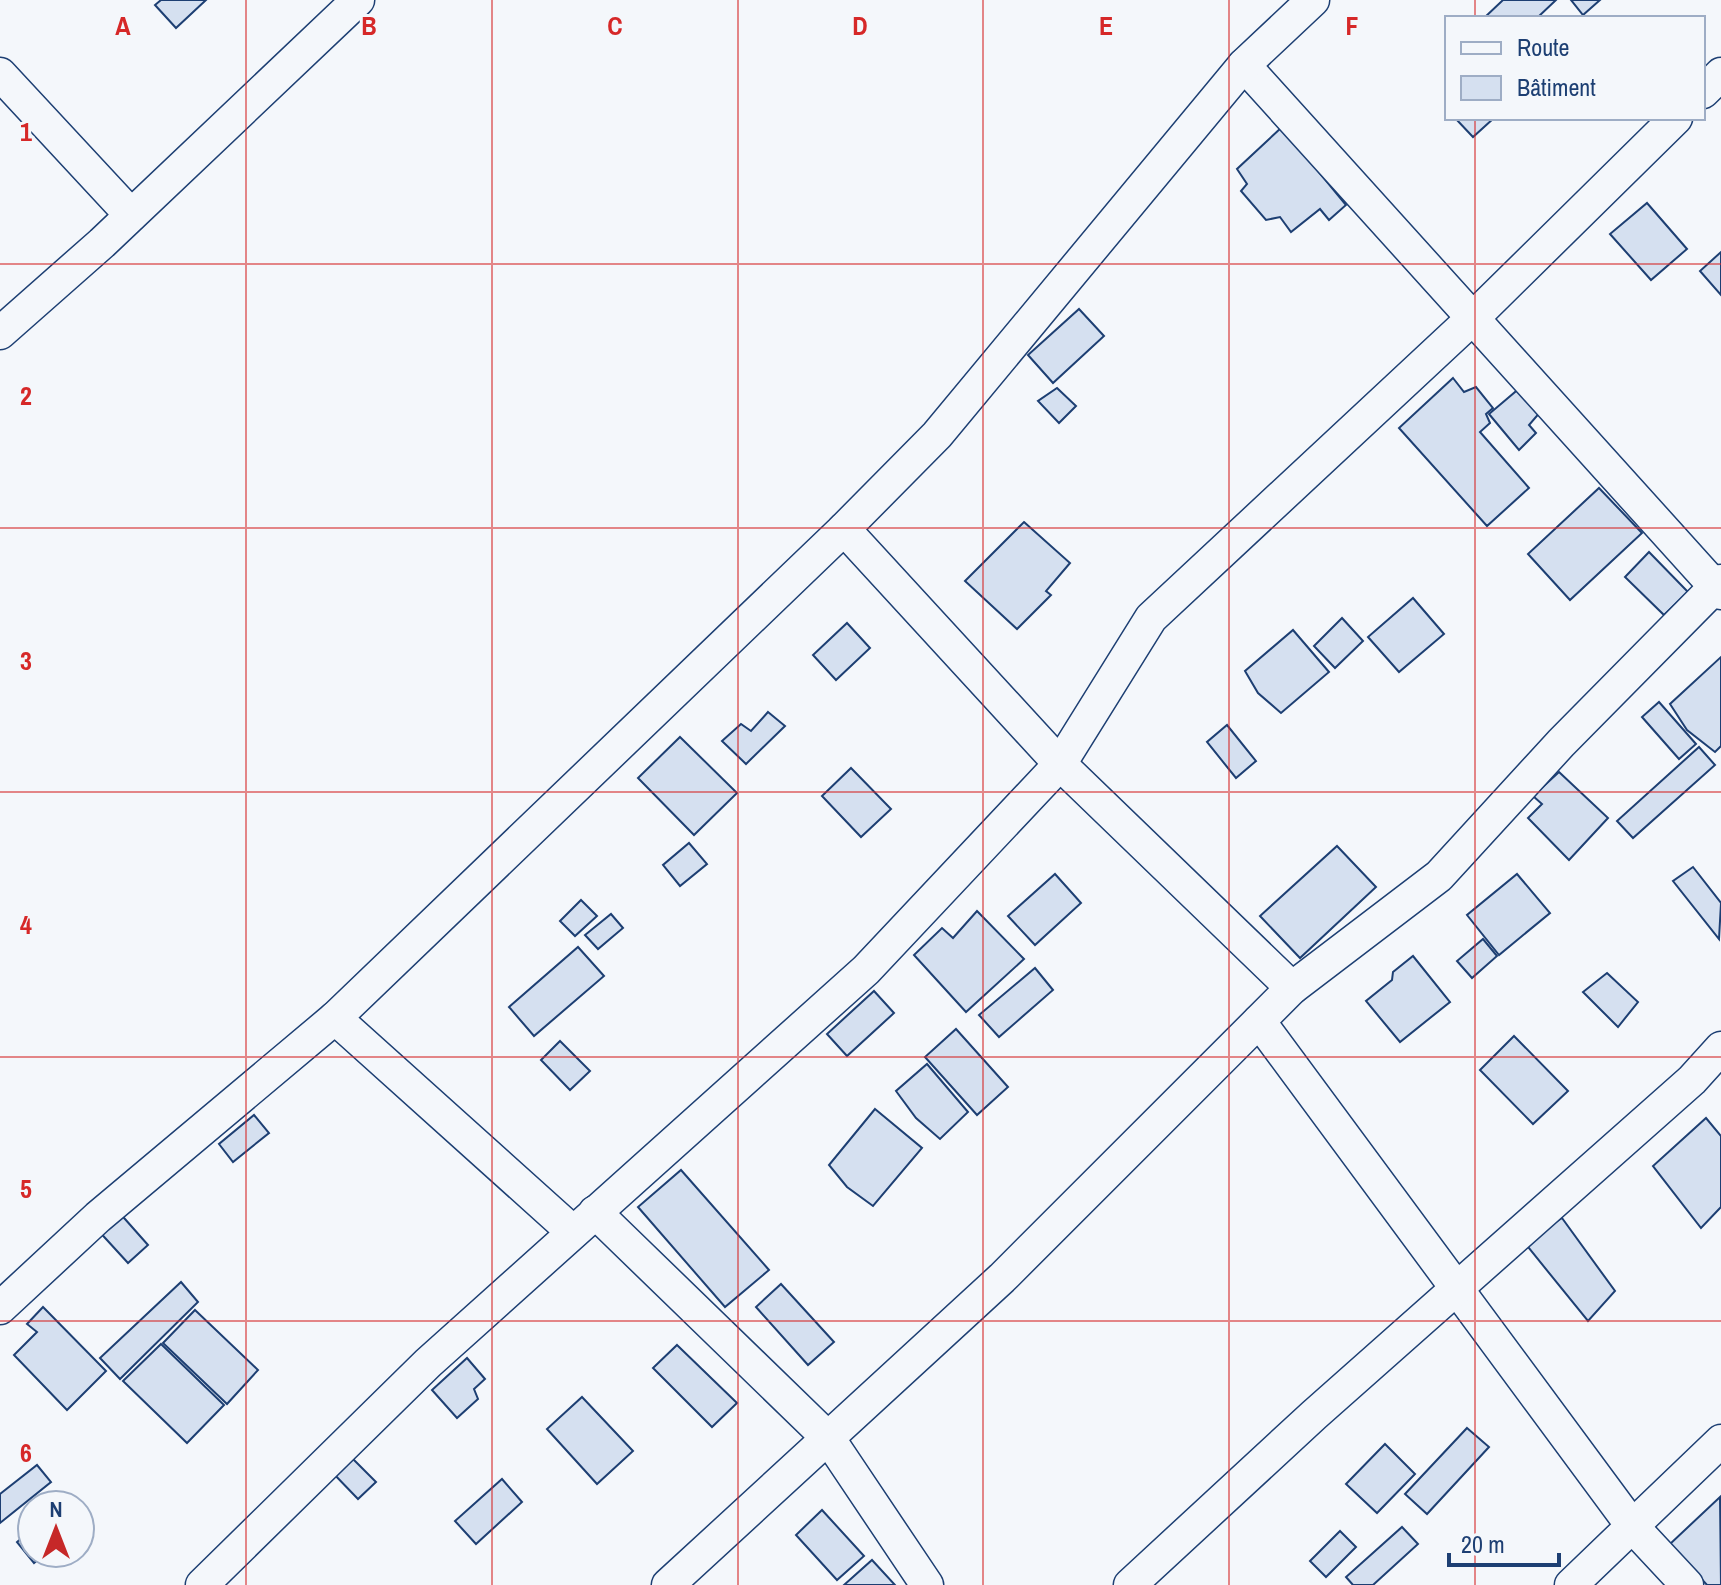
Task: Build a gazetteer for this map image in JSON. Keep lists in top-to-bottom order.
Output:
{
  "legend": ["Route", "Bâtiment"],
  "scale_bar": "20 m",
  "north": "top",
  "grid": {
    "columns": [
      "A",
      "B",
      "C",
      "D",
      "E",
      "F"
    ],
    "rows": [
      "1",
      "2",
      "3",
      "4",
      "5",
      "6"
    ]
  }
}
